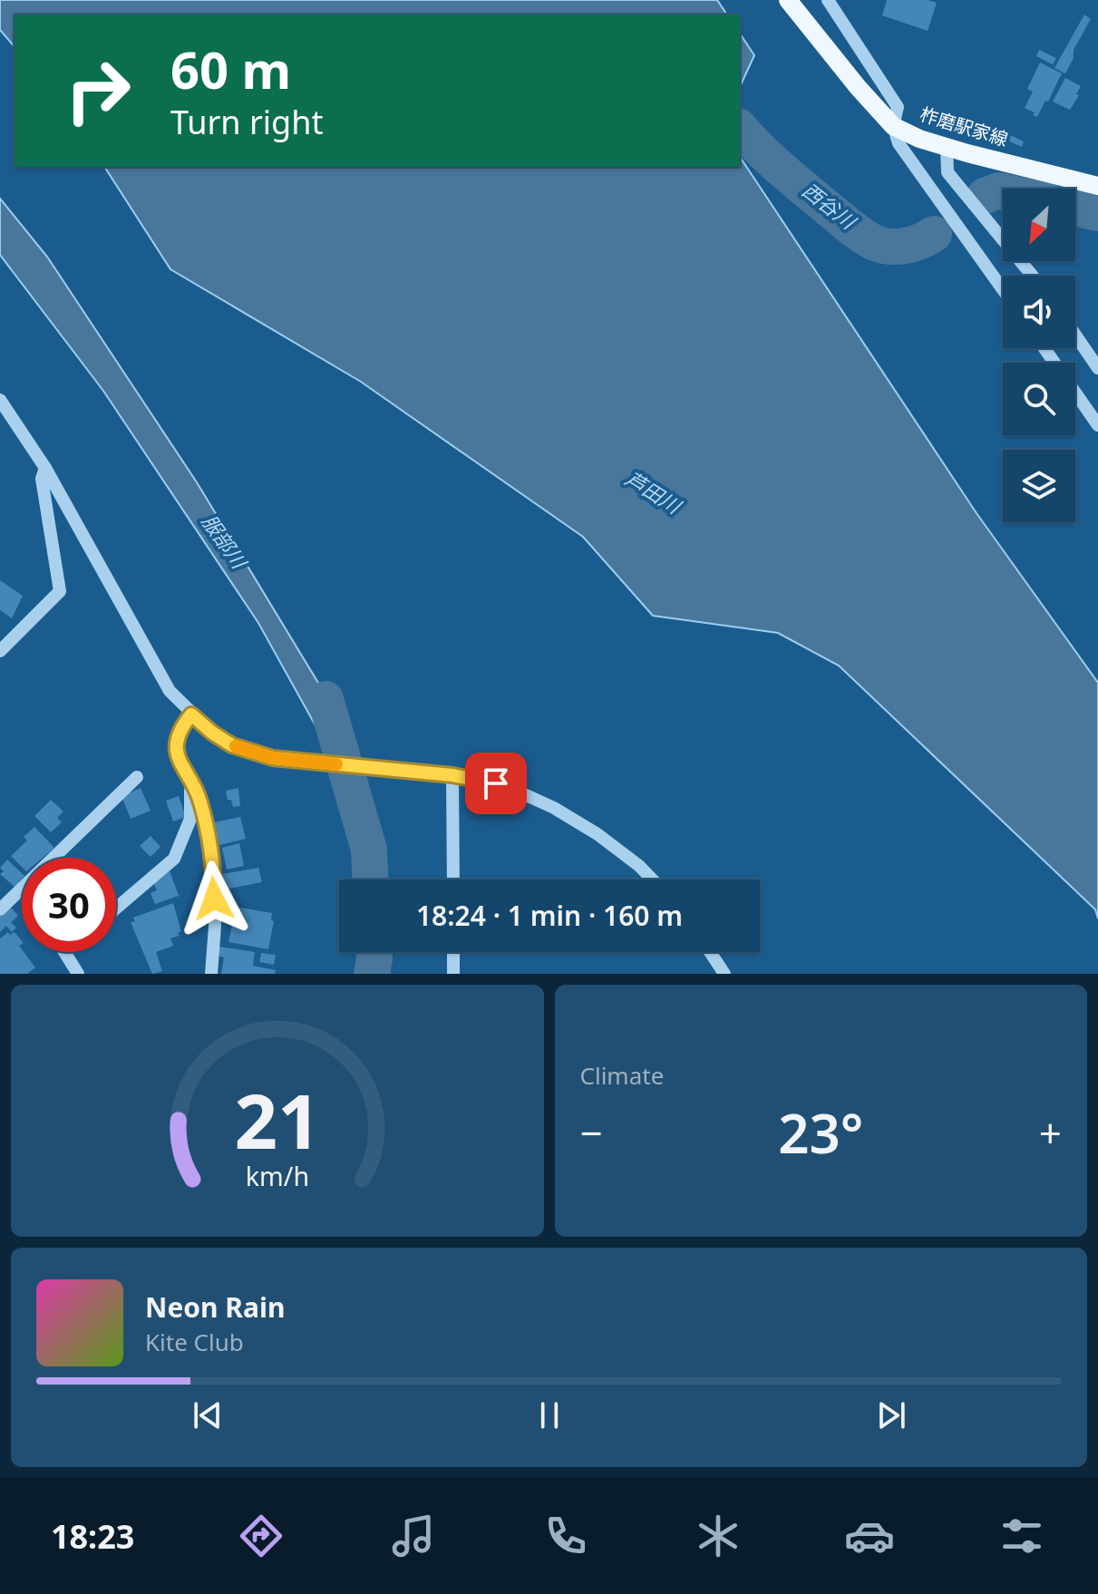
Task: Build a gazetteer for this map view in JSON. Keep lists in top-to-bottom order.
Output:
{
  "streets": {
    "main road": ["柞磨駅家線"]
  },
  "water": ["西谷川", "芦田川", "服部川"],
  "north": "bottom left",
  "page": {
    "turn": ["60 m", "Turn right"],
    "limit": "30",
    "trip": "18:24 · 1 min · 160 m",
    "tile": "Climate",
    "heat": ["−", "23°", "+"],
    "song": ["Neon Rain", "Kite Club"],
    "tabs": "18:23",
    "gauge": ["21", "km/h"]
  }
}
